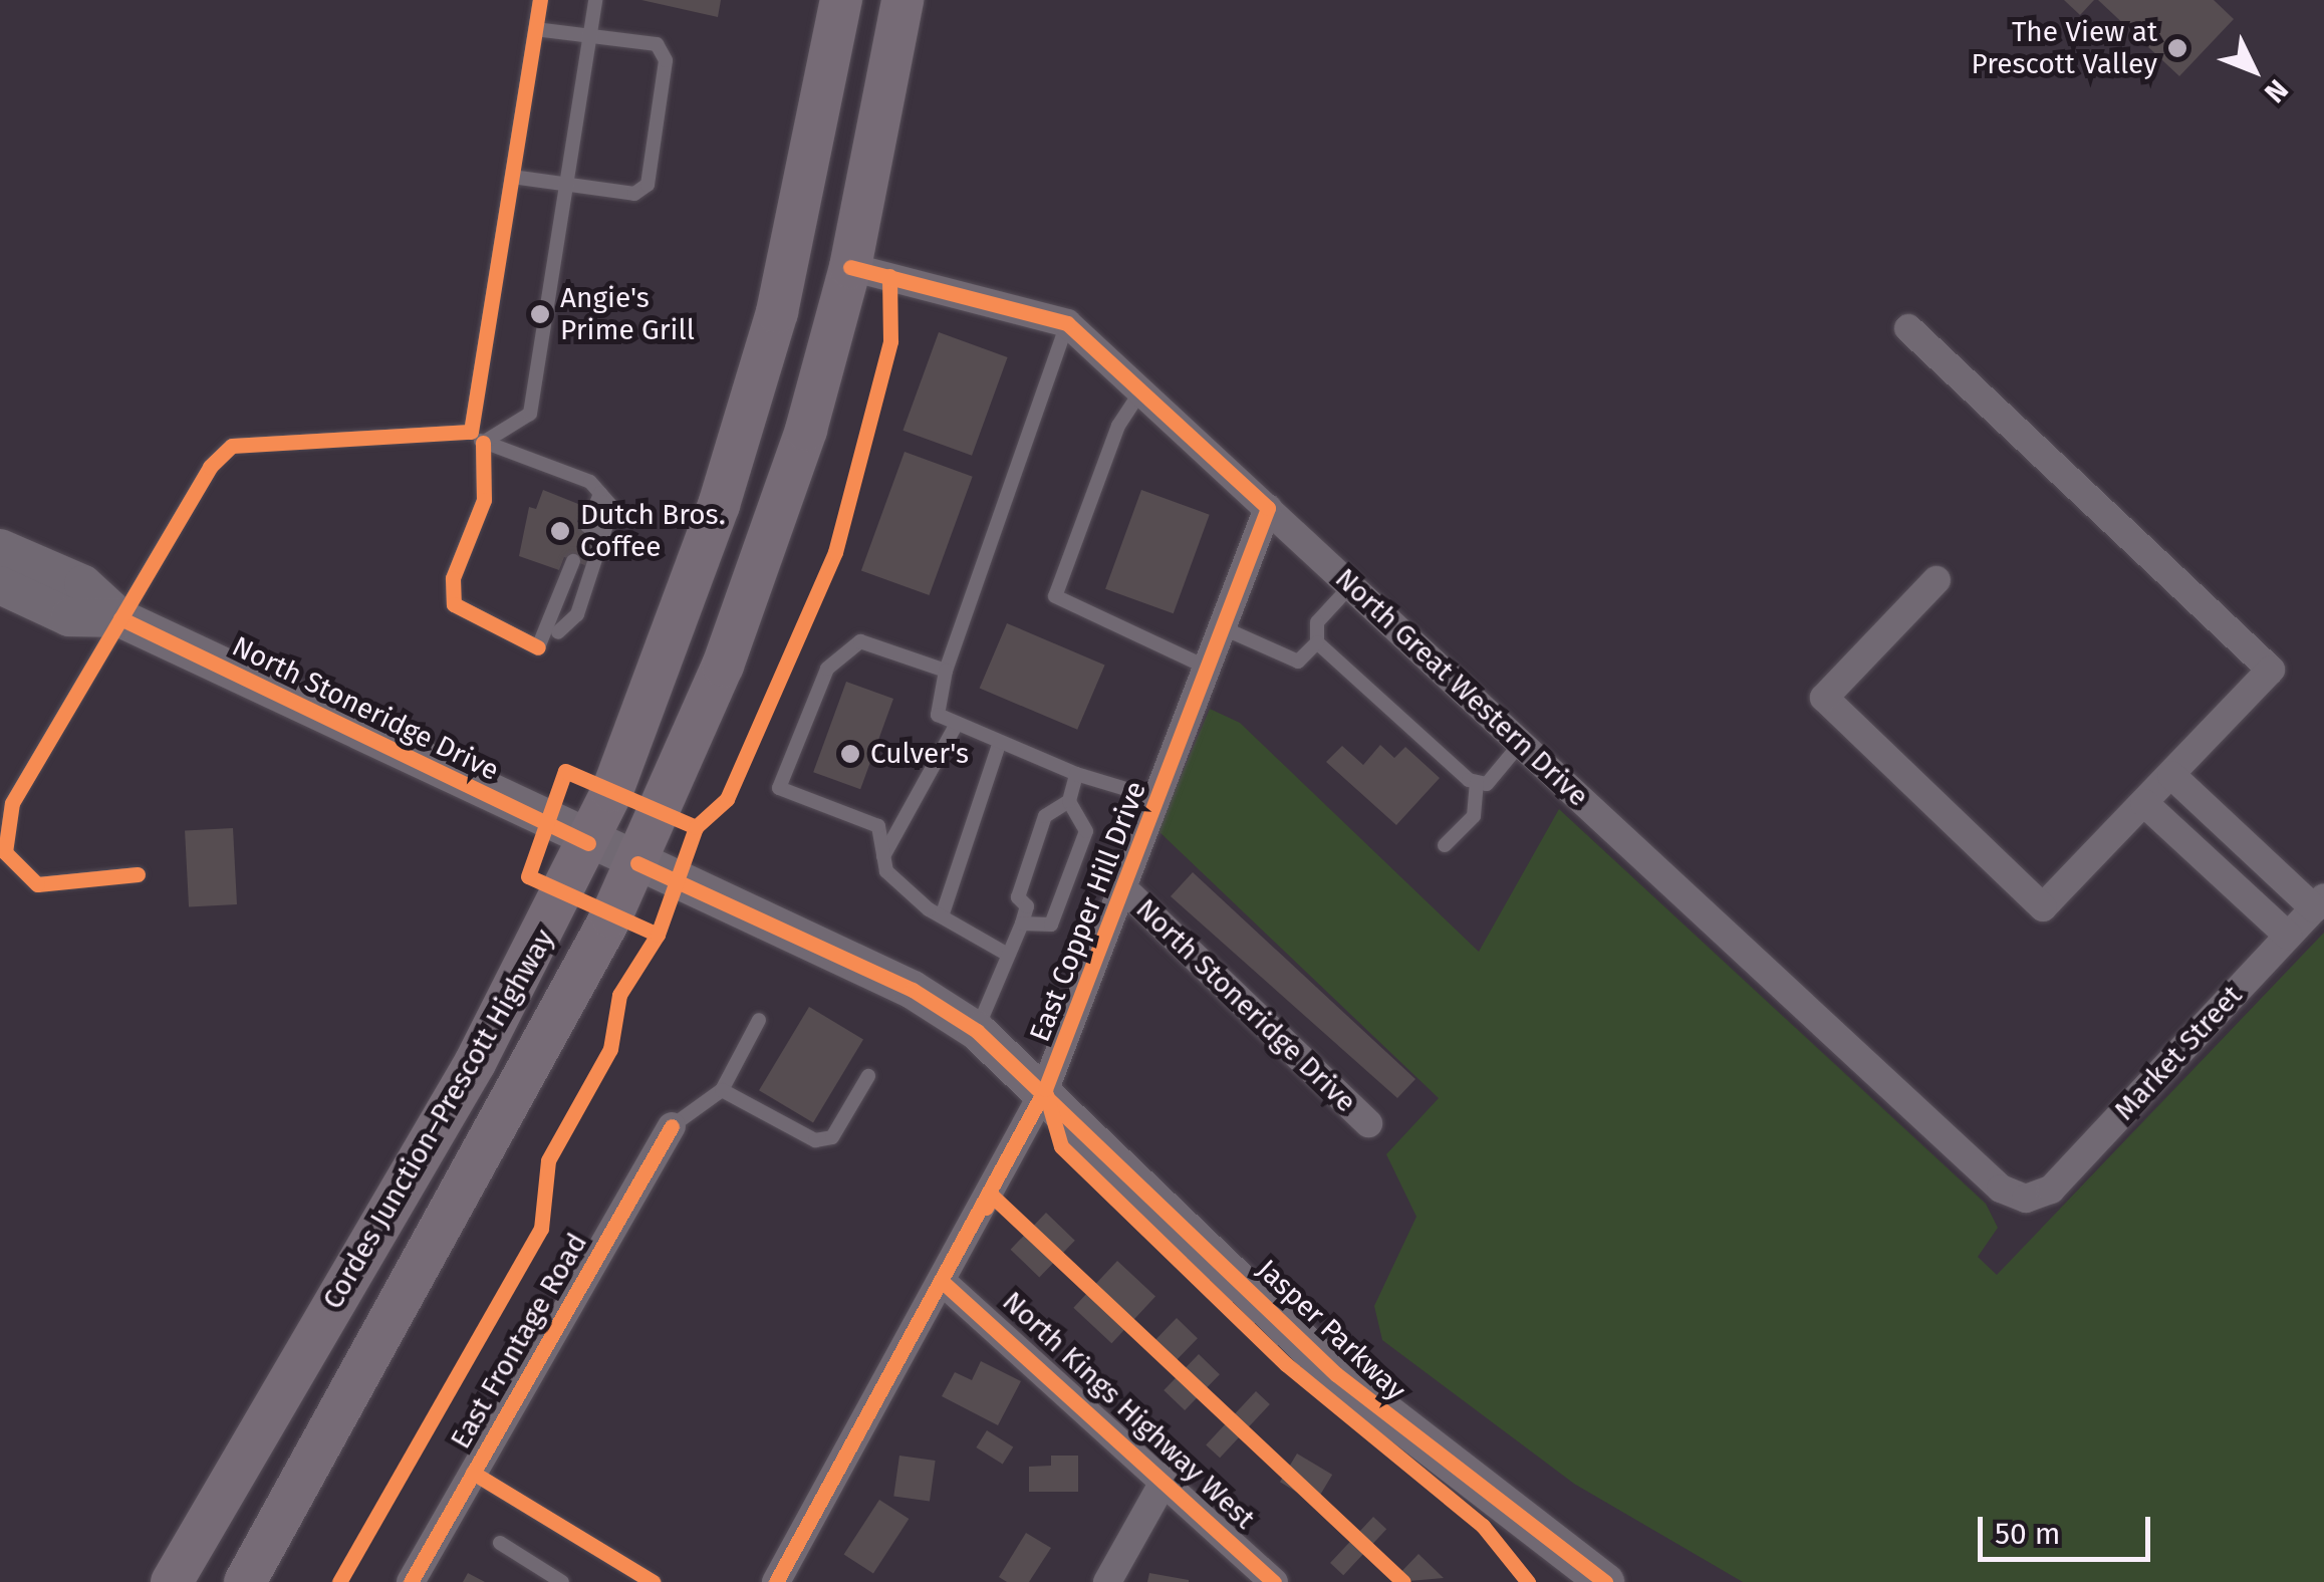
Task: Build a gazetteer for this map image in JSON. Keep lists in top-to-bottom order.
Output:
{
  "streets": {
    "main road": ["North Stoneridge Drive", "Cordes Junction–Prescott Highway", "Jasper Parkway"],
    "street": [
      "North Great Western Drive",
      "East Copper Hill Drive",
      "Market Street",
      "East Frontage Road",
      "North Kings Highway West"
    ]
  },
  "crossings": [
    ["North Great Western Drive", "East Copper Hill Drive"],
    ["North Great Western Drive", "Market Street"],
    ["North Great Western Drive", "Cordes Junction–Prescott Highway"],
    ["North Stoneridge Drive", "East Copper Hill Drive"],
    ["North Stoneridge Drive", "Cordes Junction–Prescott Highway"],
    ["North Stoneridge Drive", "Jasper Parkway"],
    ["East Copper Hill Drive", "Jasper Parkway"],
    ["East Copper Hill Drive", "North Kings Highway West"]
  ],
  "places": [
    "The View at Prescott Valley",
    "Angie's Prime Grill",
    "Dutch Bros. Coffee",
    "Culver's"
  ],
  "scale_bar": "50 m",
  "north": "bottom right"
}
